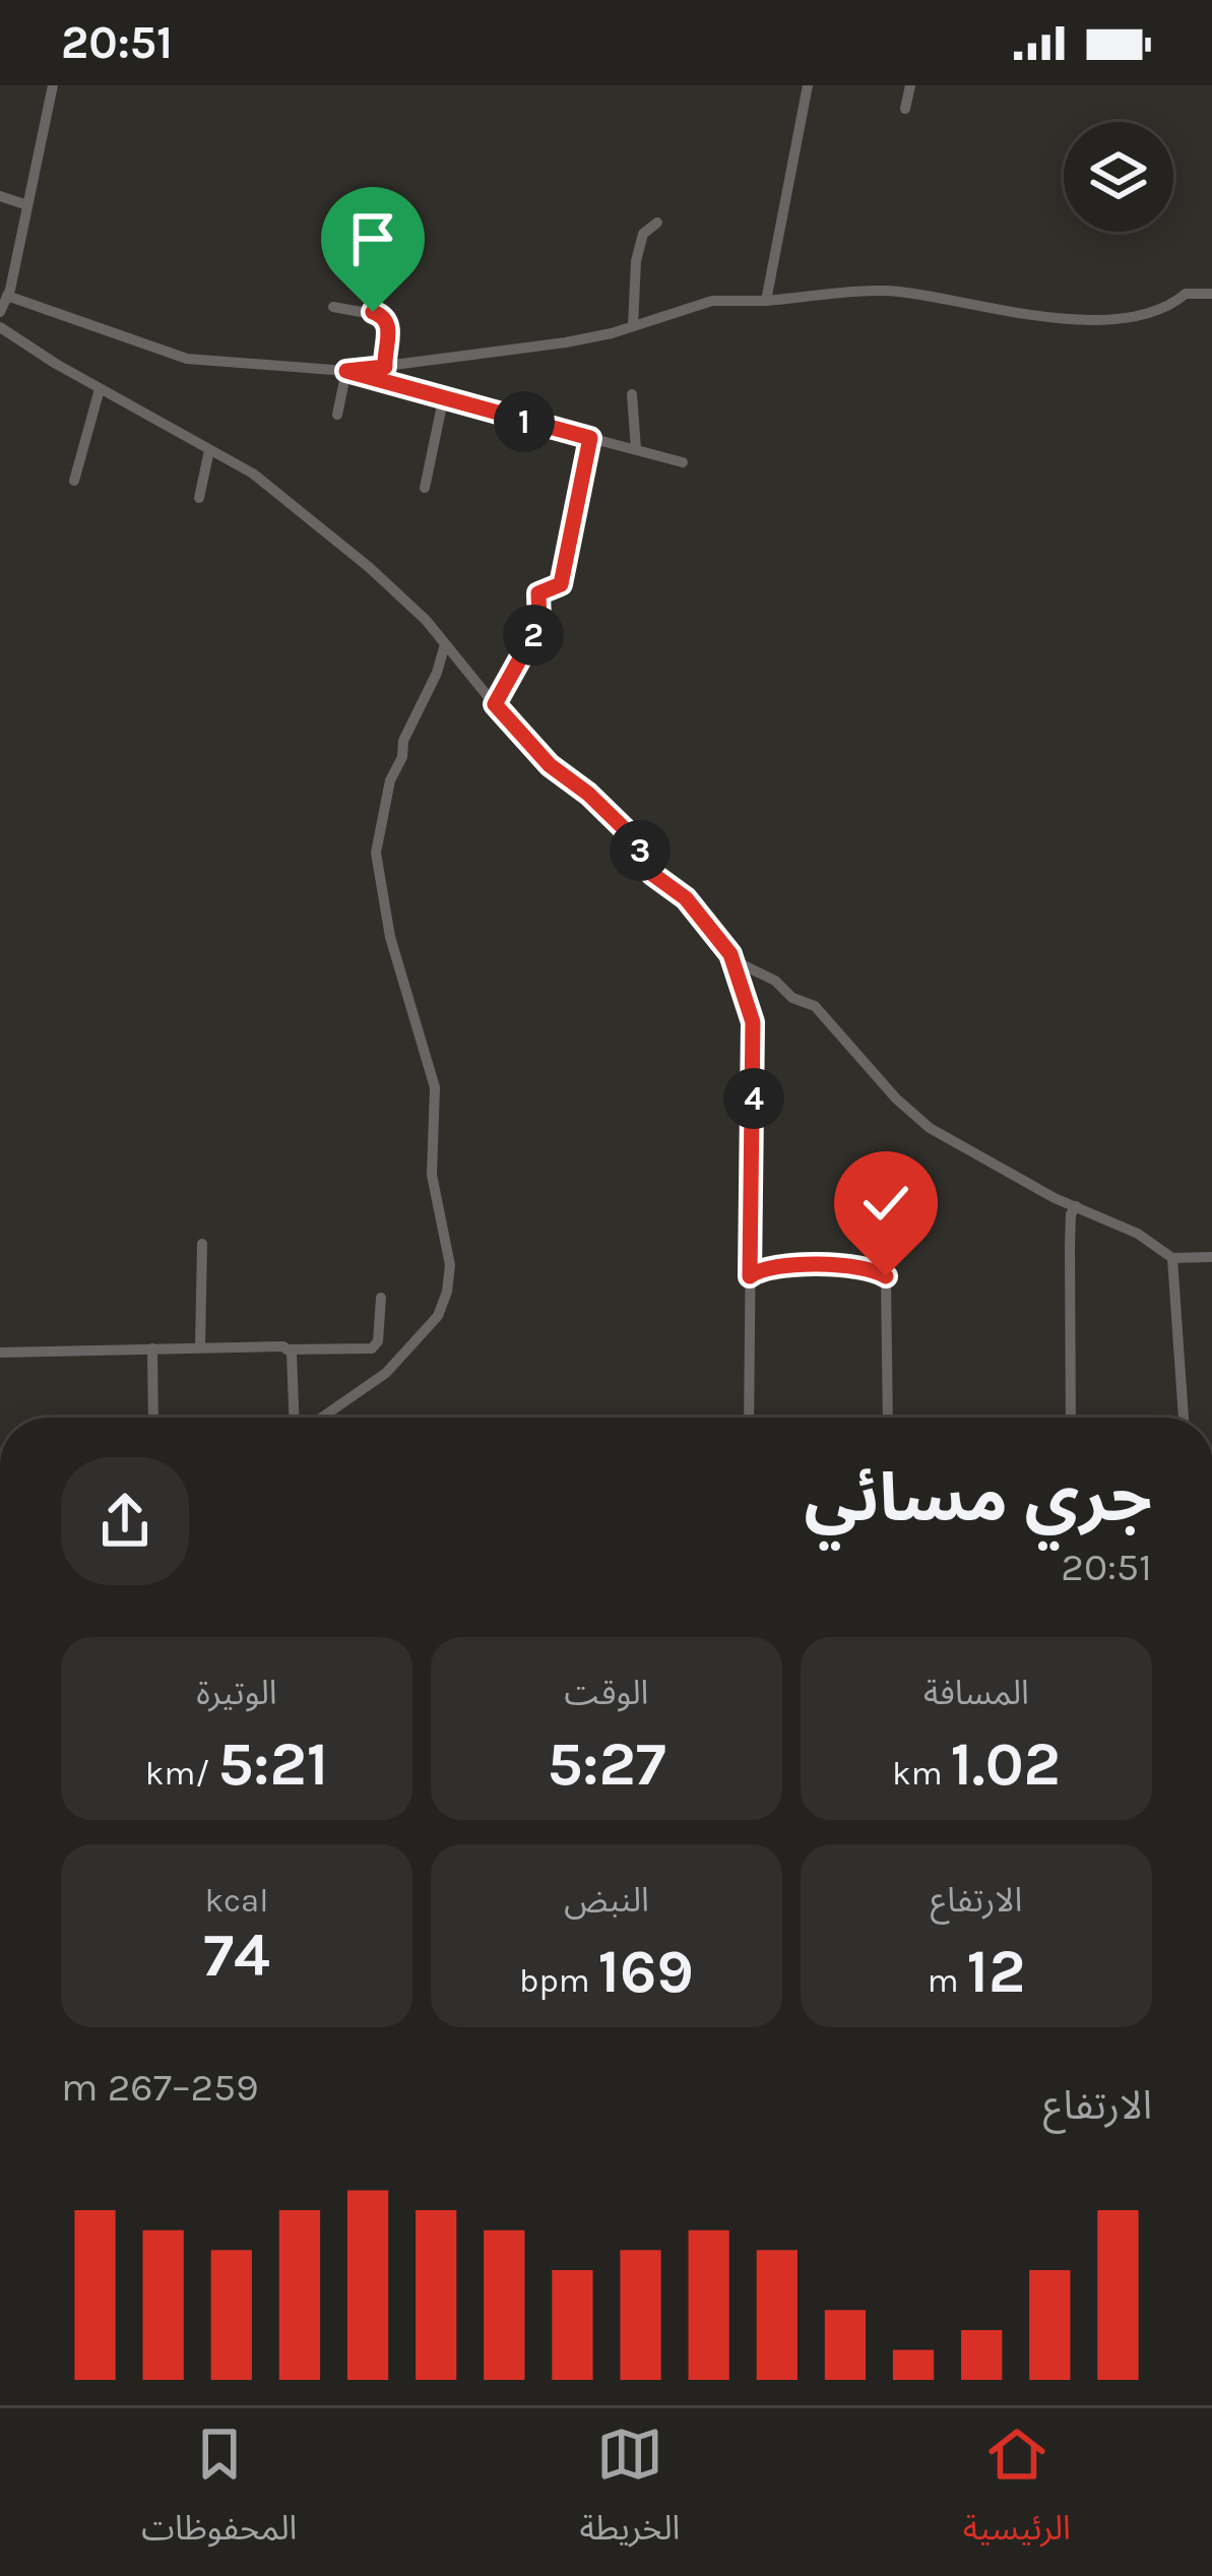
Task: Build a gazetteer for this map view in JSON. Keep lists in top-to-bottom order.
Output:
{
  "page": {
    "status": "20:51",
    "pins": [
      "1",
      "2",
      "3",
      "4"
    ],
    "heading": ["جري مسائي", "20:51"],
    "stats": [
      ["المسافة", "1.02 km"],
      ["الوقت", "5:27"],
      ["الوتيرة", "5:21 /km"],
      ["الارتفاع", "12 m"],
      ["النبض", "169 bpm"],
      ["kcal", "74"]
    ],
    "chart": ["الارتفاع", "259–267 m"],
    "tabs": ["الرئيسية", "الخريطة", "المحفوظات"]
  }
}
